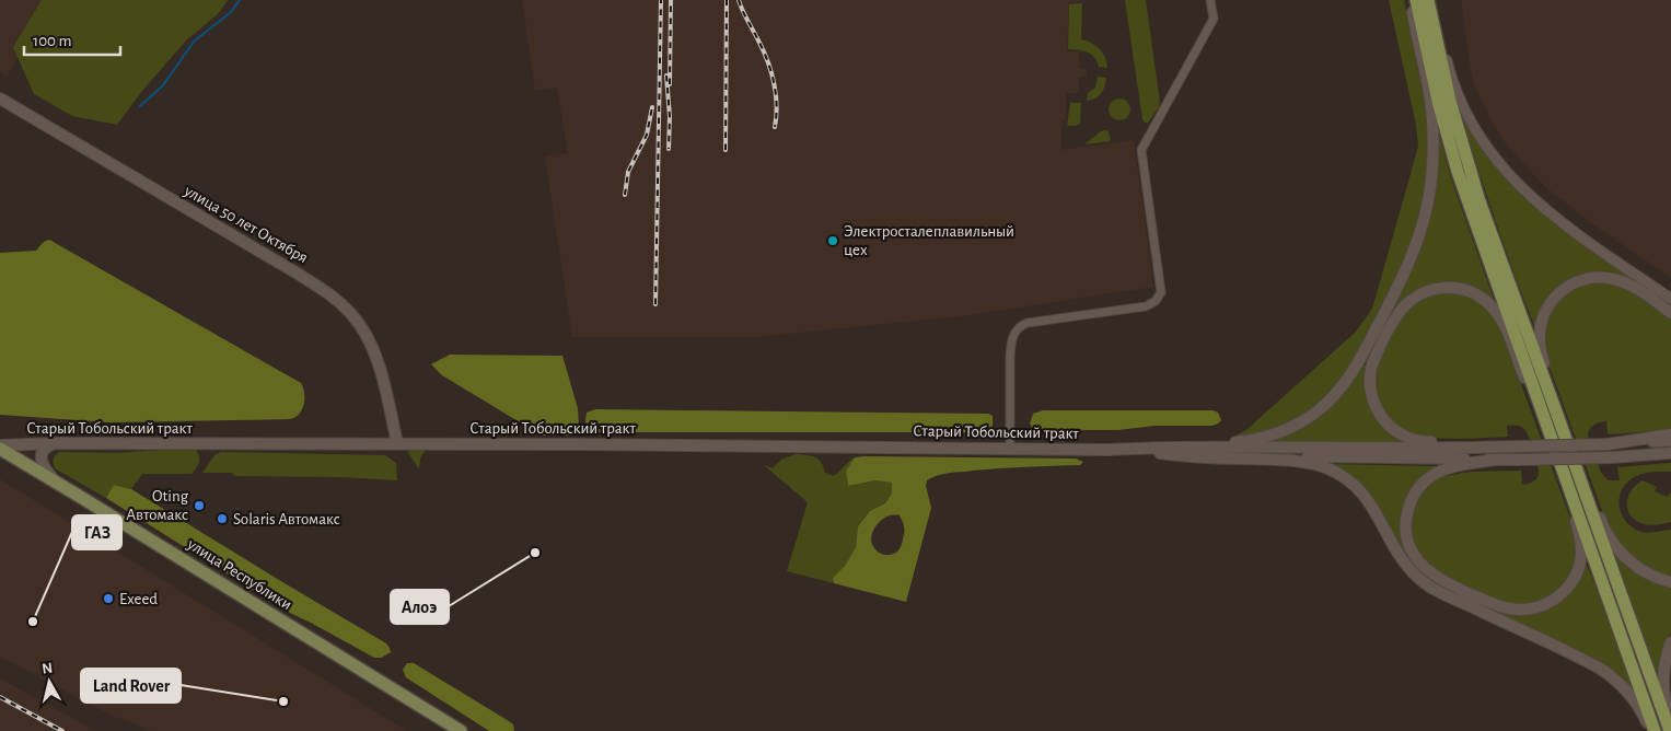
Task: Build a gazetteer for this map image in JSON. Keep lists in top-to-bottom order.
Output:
{
  "streets": {
    "main road": ["улица 50 лет Октября", "Старый Тобольский тракт", "улица Республики"]
  },
  "crossings": [
    ["улица 50 лет Октября", "Старый Тобольский тракт"],
    ["Старый Тобольский тракт", "улица Республики"]
  ],
  "places": [
    "Электросталеплавильный цех",
    "Oting Автомакс",
    "Solaris Автомакс",
    "Алоэ",
    "Exeed",
    "ГАЗ",
    "Land Rover"
  ],
  "scale_bar": "100 m",
  "north": "top"
}
